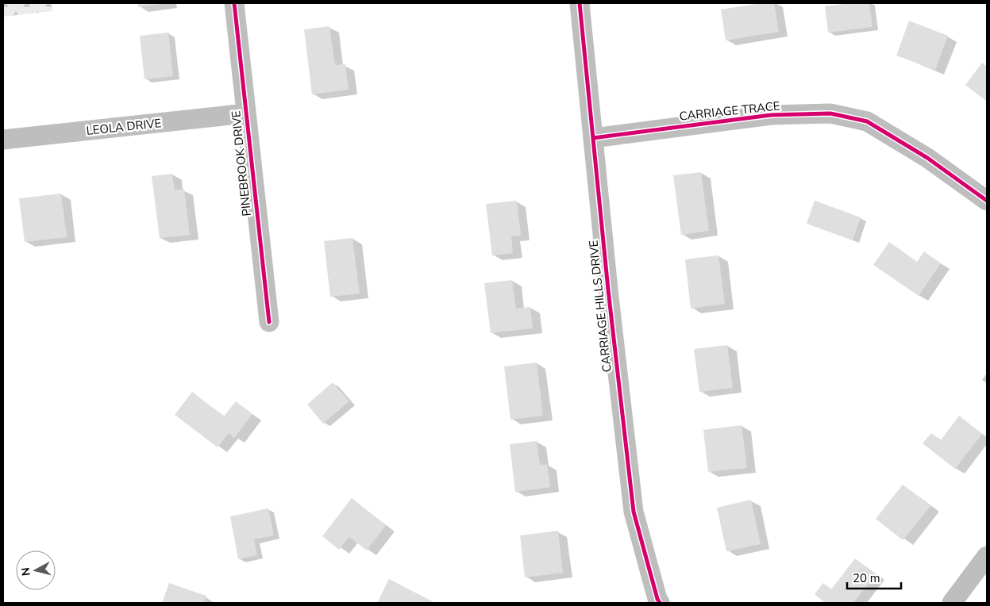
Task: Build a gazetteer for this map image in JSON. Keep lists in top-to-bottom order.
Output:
{
  "streets": {
    "street": [
      "CARRIAGE TRACE",
      "LEOLA DRIVE",
      "PINEBROOK DRIVE",
      "CARRIAGE HILLS DRIVE"
    ]
  },
  "crossings": [
    ["CARRIAGE TRACE", "CARRIAGE HILLS DRIVE"],
    ["LEOLA DRIVE", "PINEBROOK DRIVE"]
  ],
  "scale_bar": "20 m",
  "north": "left"
}
